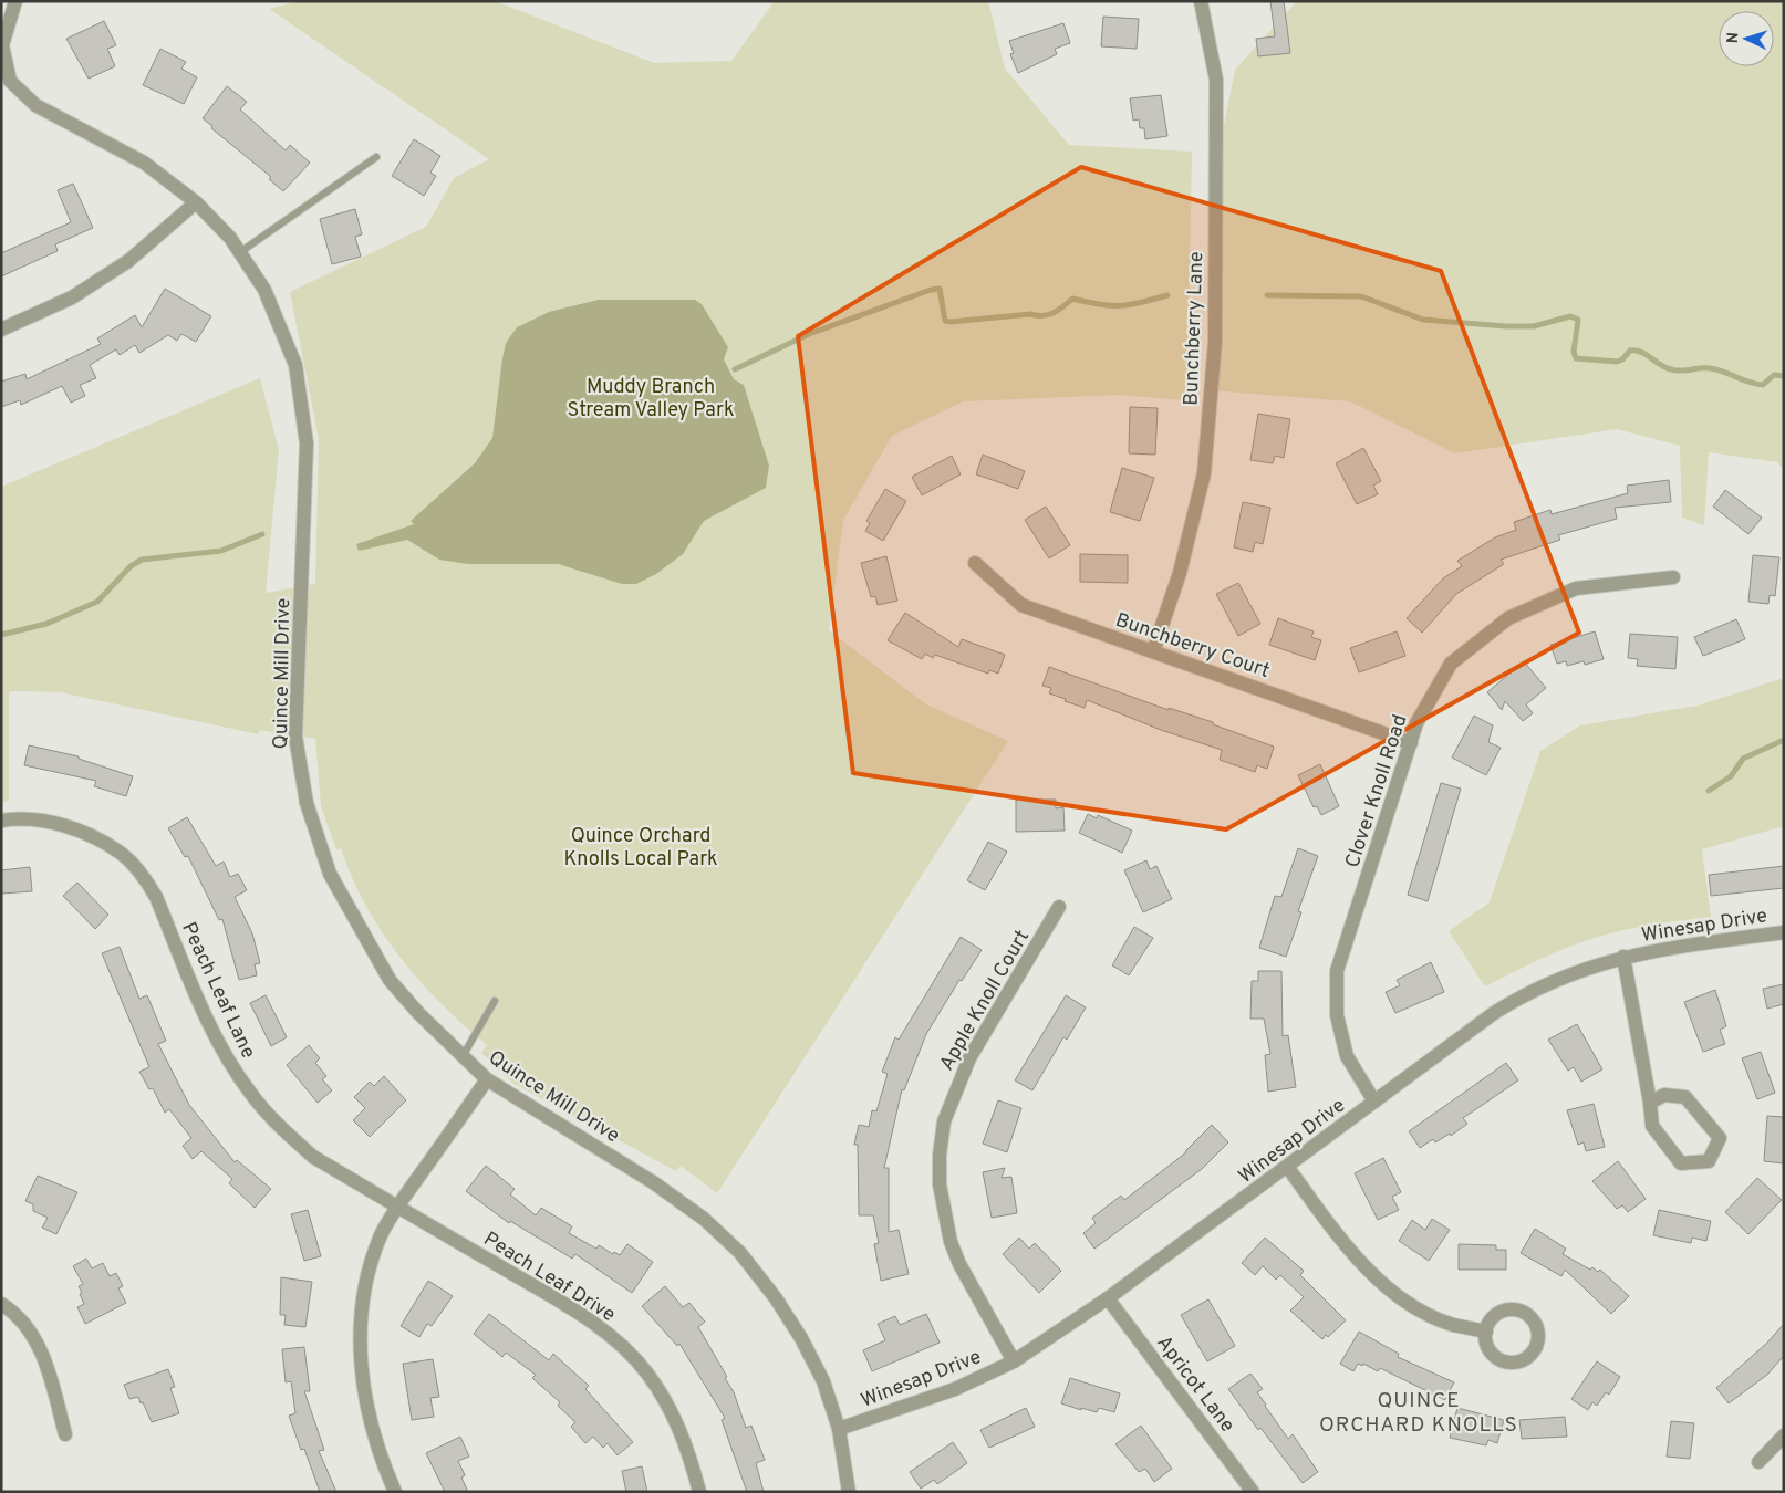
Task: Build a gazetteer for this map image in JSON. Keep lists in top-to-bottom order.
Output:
{
  "streets": {
    "street": [
      "Bunchberry Lane",
      "Bunchberry Court",
      "Quince Mill Drive",
      "Clover Knoll Road",
      "Winesap Drive",
      "Peach Leaf Lane",
      "Apple Knoll Court",
      "Peach Leaf Drive",
      "Apricot Lane"
    ]
  },
  "crossings": [
    ["Bunchberry Lane", "Bunchberry Court"],
    ["Bunchberry Court", "Clover Knoll Road"],
    ["Quince Mill Drive", "Winesap Drive"],
    ["Clover Knoll Road", "Winesap Drive"],
    ["Winesap Drive", "Apple Knoll Court"],
    ["Winesap Drive", "Apricot Lane"],
    ["Peach Leaf Lane", "Peach Leaf Drive"]
  ],
  "districts": ["QUINCE ORCHARD KNOLLS"],
  "parks": ["Muddy Branch Stream Valley Park", "Quince Orchard Knolls Local Park"],
  "north": "left"
}
